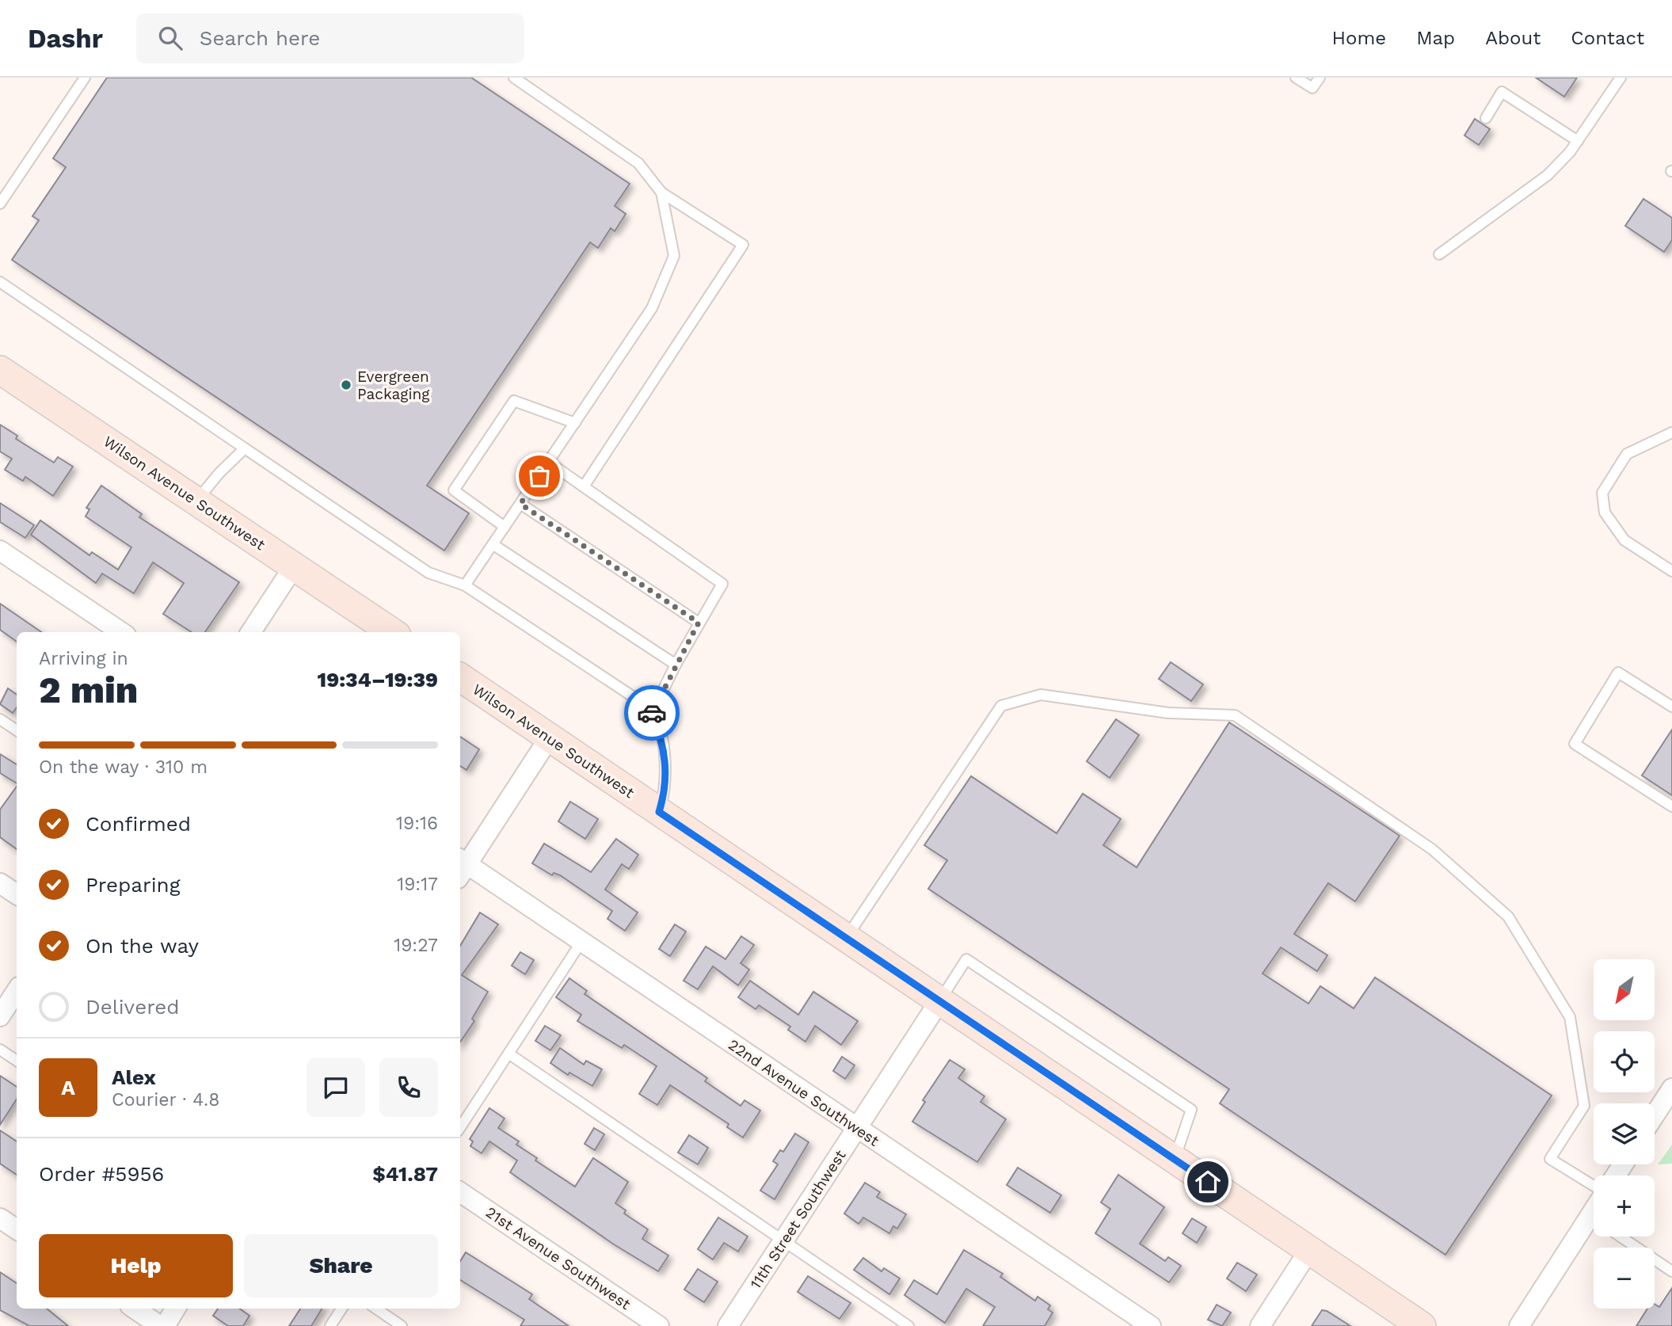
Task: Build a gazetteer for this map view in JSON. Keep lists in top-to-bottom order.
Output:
{
  "streets": {
    "main road": ["Wilson Avenue Southwest"],
    "street": ["22nd Avenue Southwest", "11th Street Southwest", "21st Avenue Southwest"]
  },
  "crossings": [
    ["Wilson Avenue Southwest", "11th Street Southwest"],
    ["22nd Avenue Southwest", "11th Street Southwest"]
  ],
  "places": ["Evergreen Packaging"],
  "north": "bottom left",
  "page": {
    "header": "Dashr",
    "search": "Search here",
    "nav": [
      "Home",
      "Map",
      "About",
      "Contact"
    ],
    "heading": ["2 min", "Arriving in", "19:34–19:39"],
    "panel": [
      "Alex",
      "Courier · 4.8",
      "Order #5956",
      "$41.87"
    ],
    "bar": "On the way · 310 m",
    "list": [
      ["Confirmed", "19:16"],
      ["Preparing", "19:17"],
      ["On the way", "19:27"],
      "Delivered"
    ],
    "map_buttons": ["+", "−"],
    "round": "A",
    "buttons": ["Help", "Share"]
  }
}
